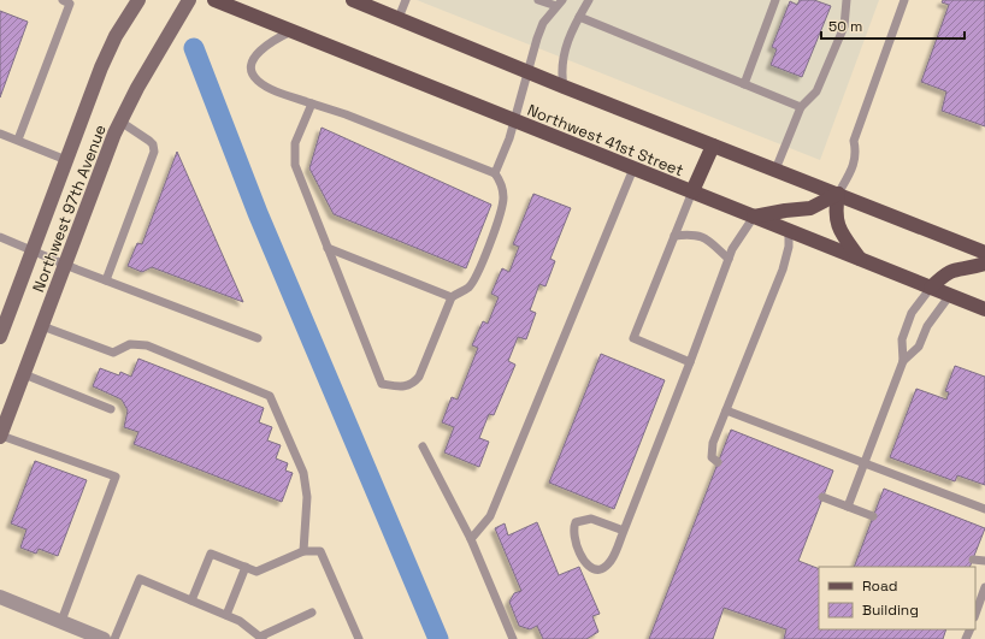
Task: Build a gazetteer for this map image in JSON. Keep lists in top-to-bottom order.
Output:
{
  "streets": {
    "main road": ["Northwest 41st Street"],
    "street": ["Northwest 97th Avenue"]
  },
  "legend": ["Road", "Building"],
  "scale_bar": "50 m"
}
